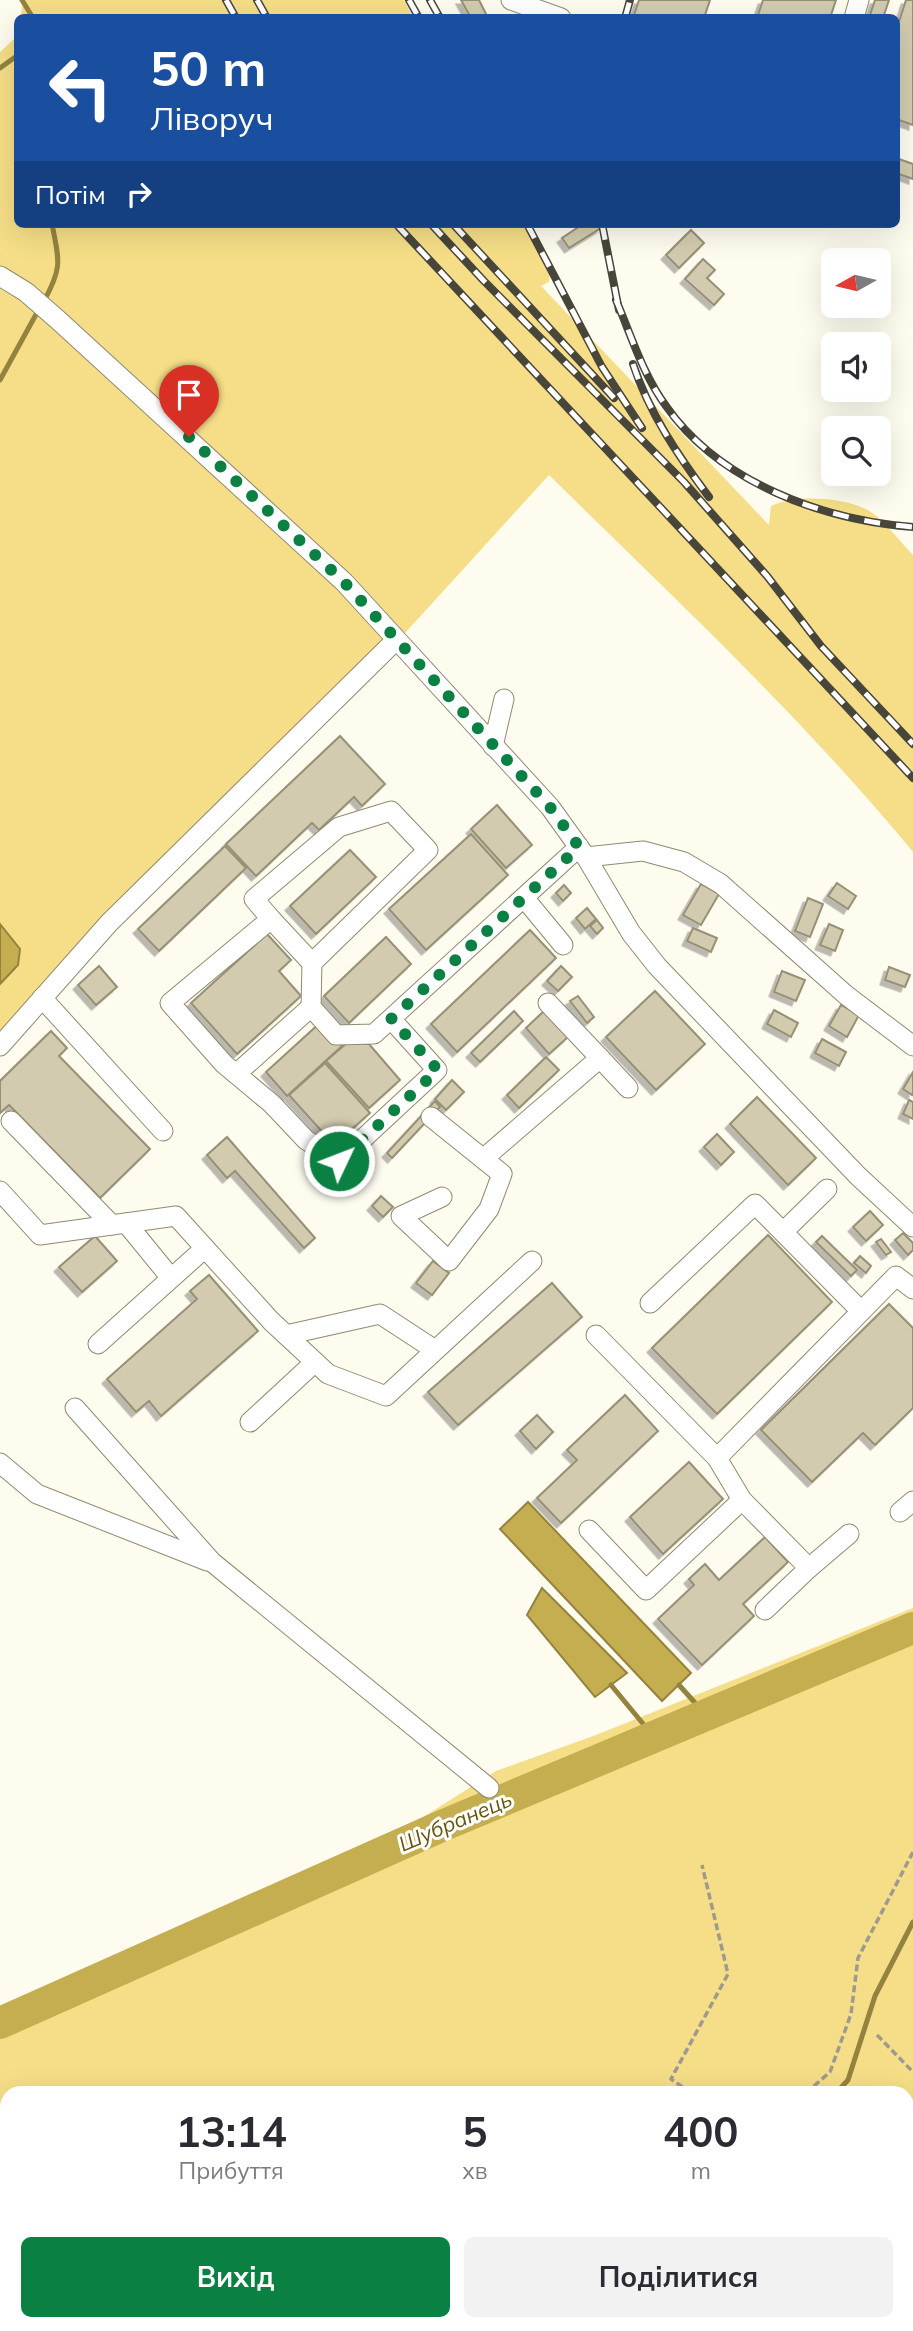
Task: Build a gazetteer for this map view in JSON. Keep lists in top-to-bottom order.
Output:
{
  "water": ["Шубранець"],
  "north": "left",
  "page": {
    "turn": ["50 m", "Ліворуч"],
    "then": "Потім",
    "eta": [
      "13:14",
      "Прибуття",
      "5",
      "хв",
      "400",
      "m"
    ],
    "buttons": ["Вихід", "Поділитися"]
  }
}
